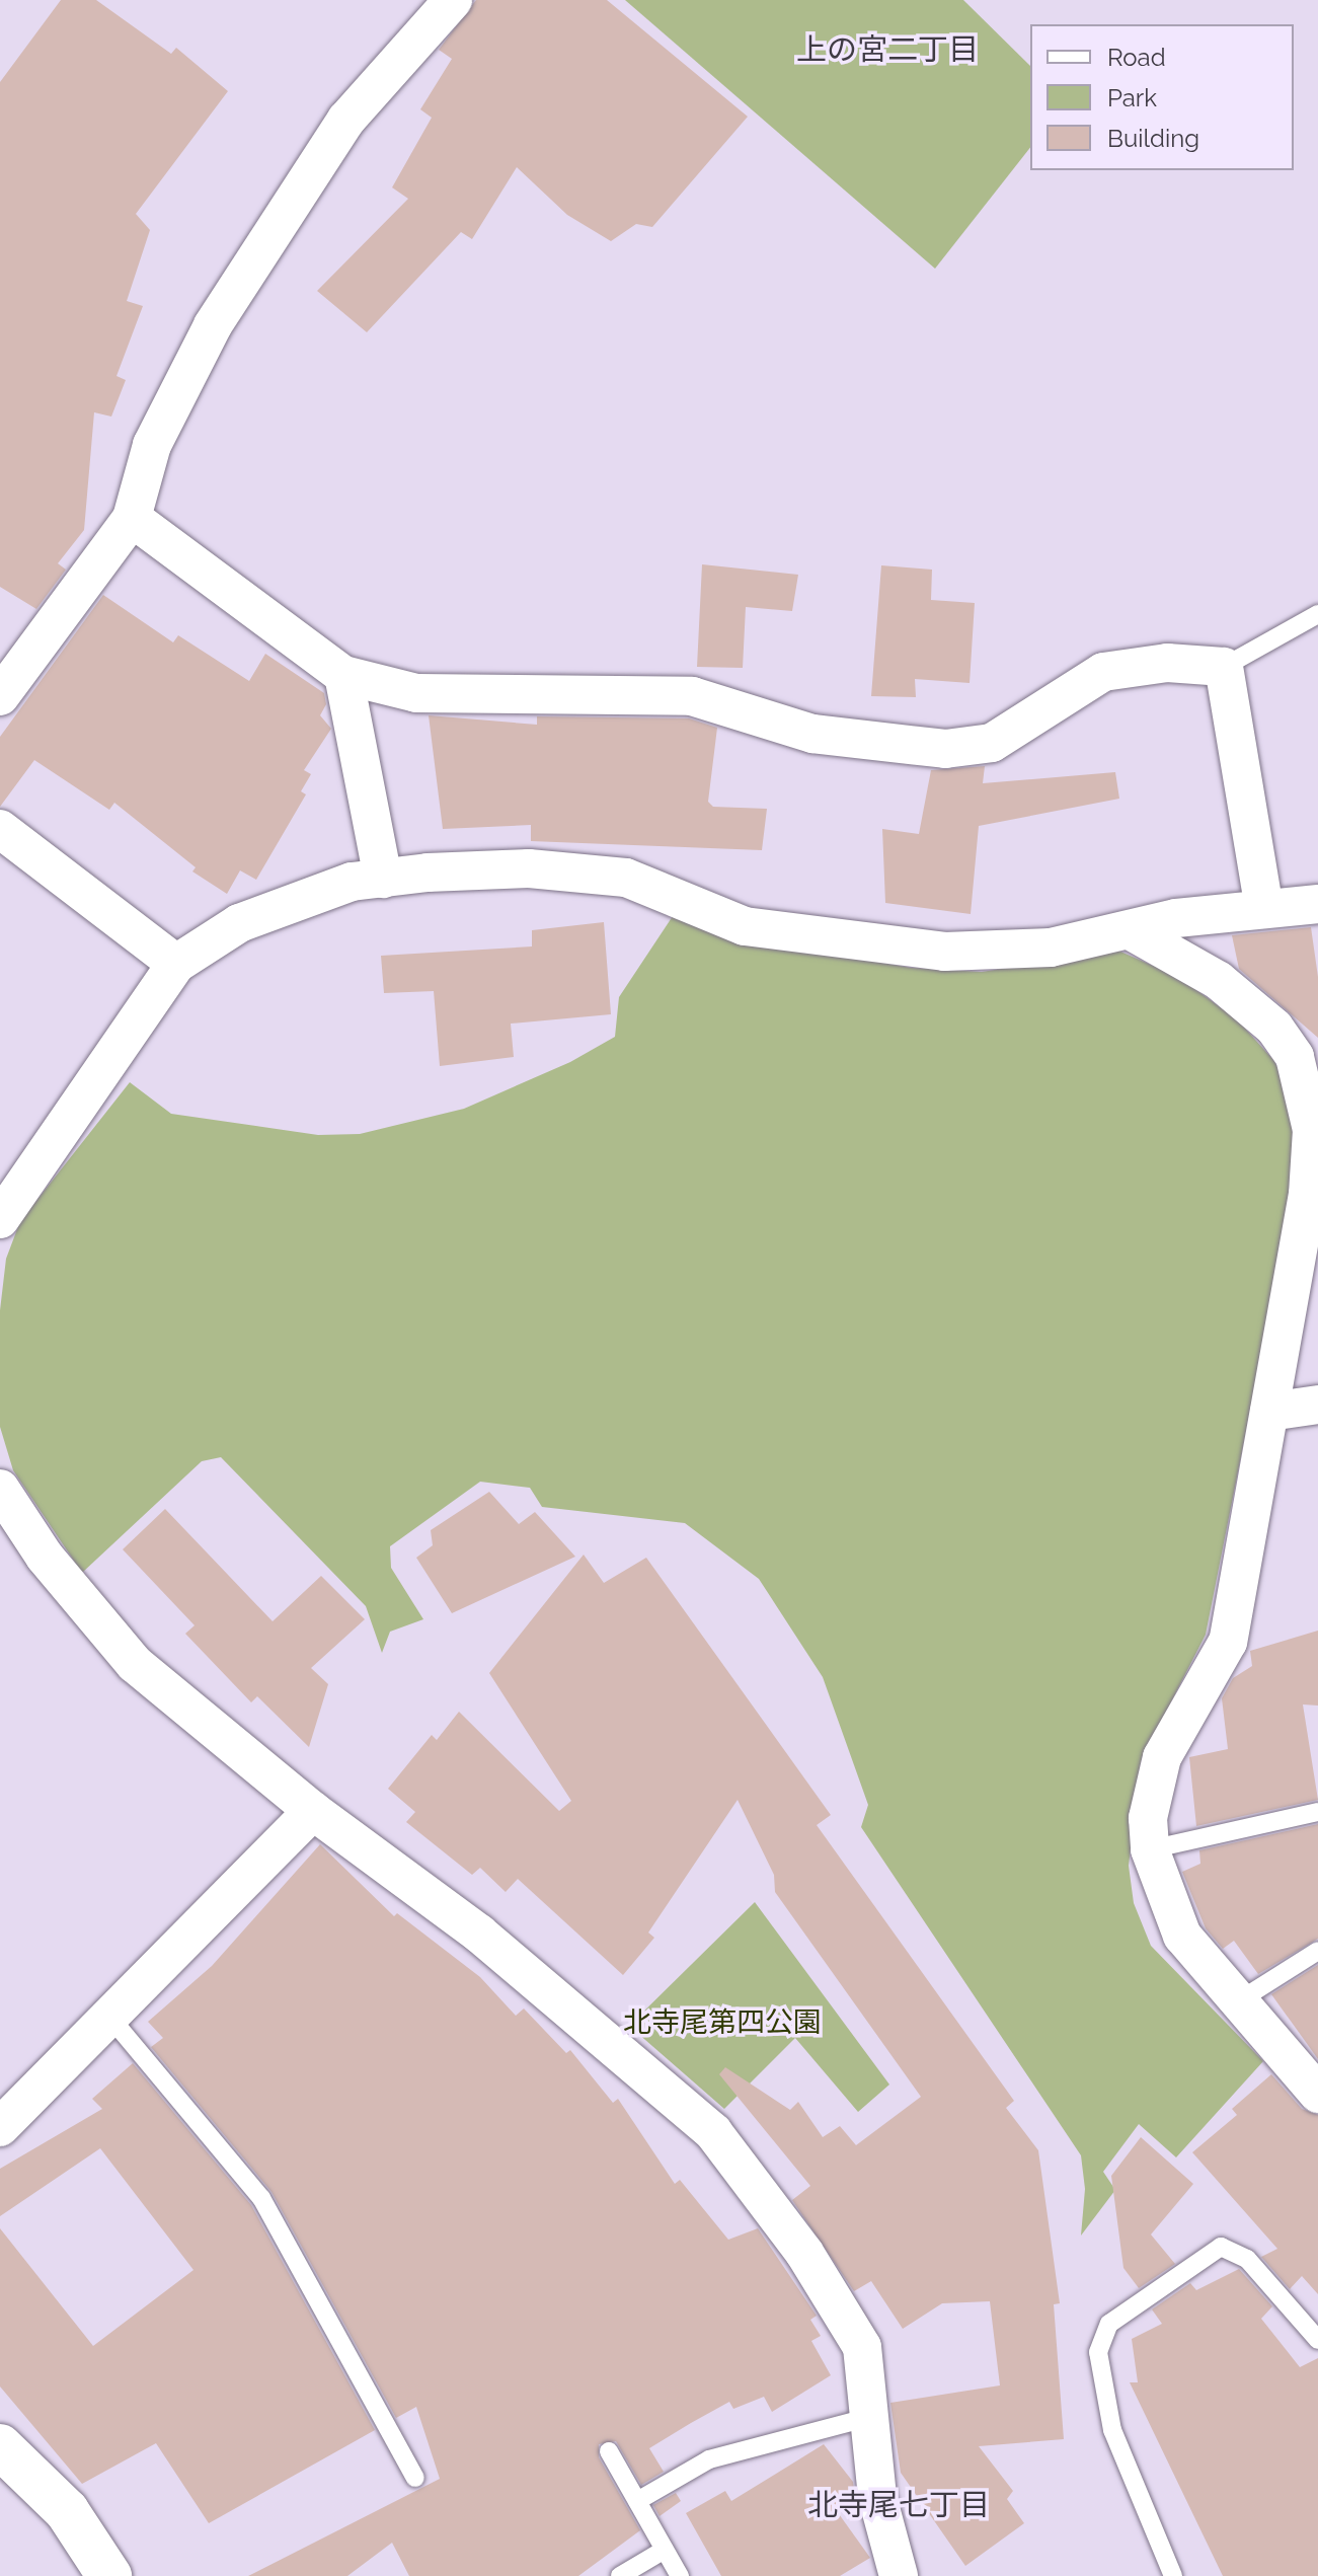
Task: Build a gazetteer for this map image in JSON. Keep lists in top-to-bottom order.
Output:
{
  "districts": ["上の宮二丁目", "北寺尾七丁目"],
  "parks": ["北寺尾第四公園"],
  "legend": ["Road", "Park", "Building"]
}
